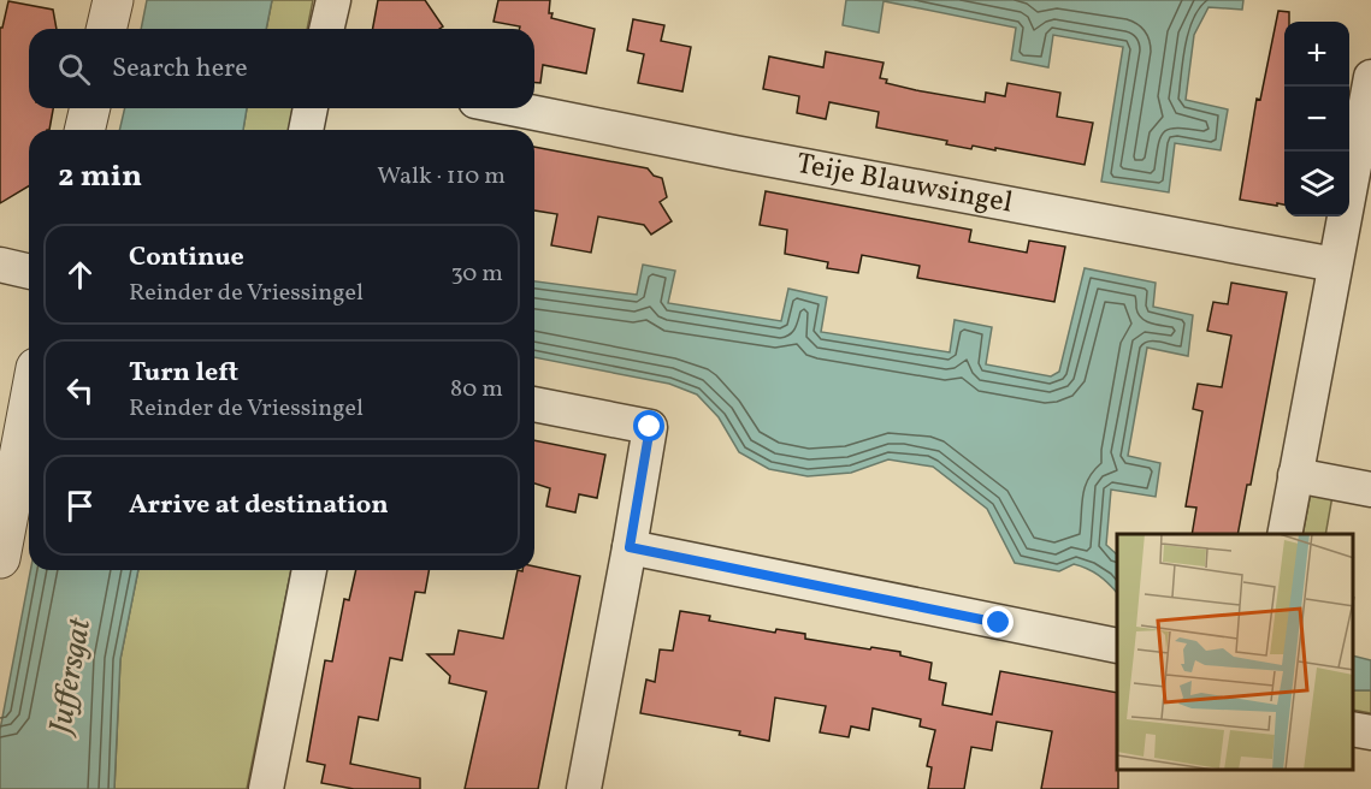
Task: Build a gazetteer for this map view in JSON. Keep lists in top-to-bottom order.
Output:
{
  "streets": {
    "street": ["Teije Blauwsingel"]
  },
  "water": ["Juffersgat"],
  "page": {
    "map_buttons": ["+", "−"],
    "search": "Search here",
    "heading": ["2 min", "Walk · 110 m"],
    "list": [
      ["Continue", "Reinder de Vriessingel", "30 m"],
      ["Turn left", "Reinder de Vriessingel", "80 m"],
      "Arrive at destination"
    ]
  }
}
